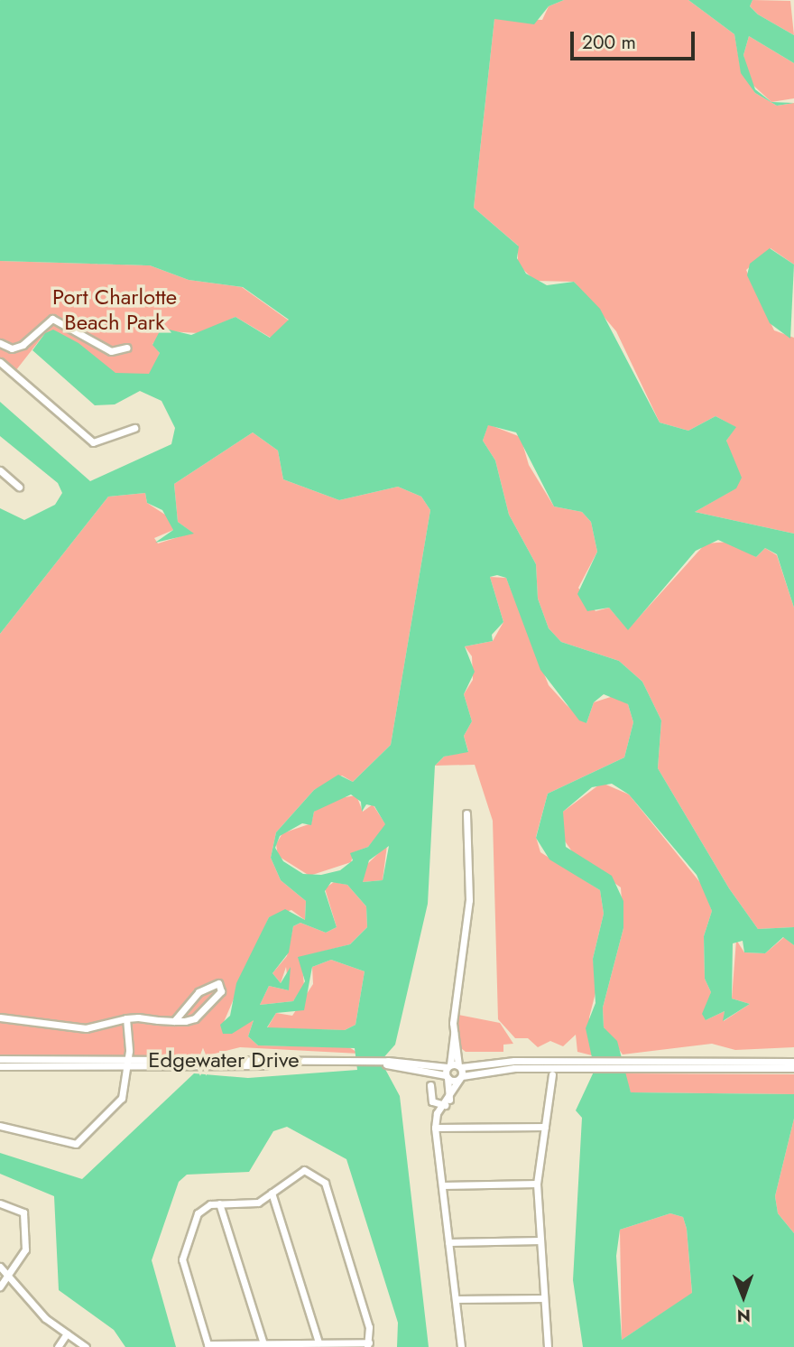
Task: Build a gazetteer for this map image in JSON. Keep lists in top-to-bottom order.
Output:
{
  "streets": {
    "street": ["Edgewater Drive"]
  },
  "parks": ["Port Charlotte Beach Park"],
  "scale_bar": "200 m",
  "north": "bottom"
}
